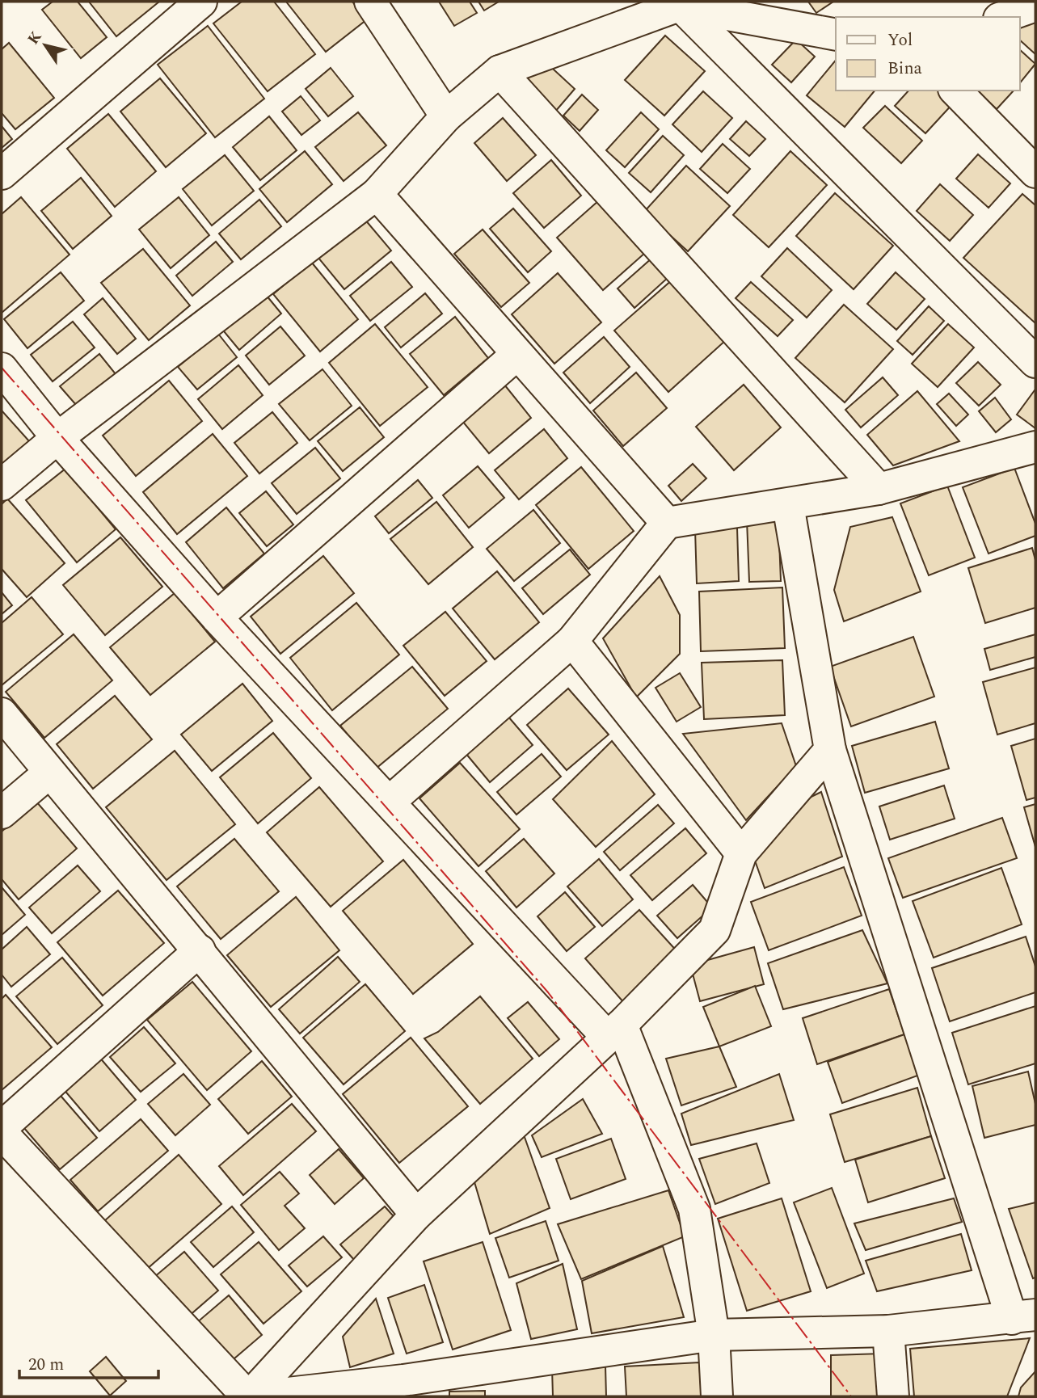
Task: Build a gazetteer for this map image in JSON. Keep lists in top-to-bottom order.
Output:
{
  "legend": ["Yol", "Bina"],
  "scale_bar": "20 m",
  "north": "top left"
}
